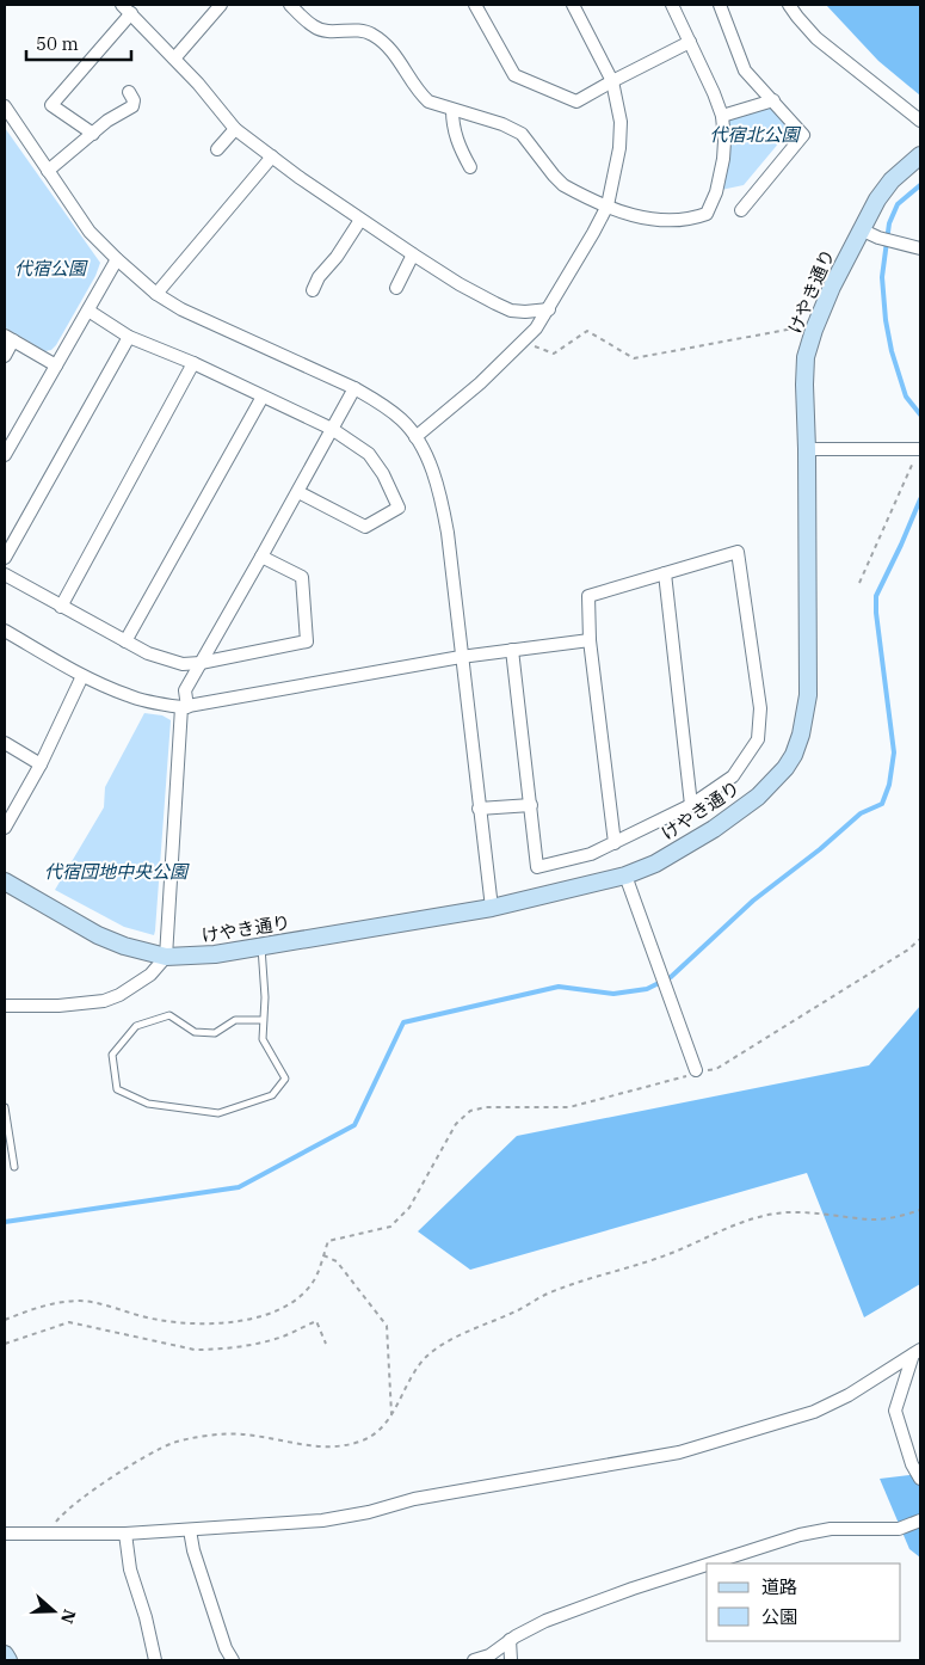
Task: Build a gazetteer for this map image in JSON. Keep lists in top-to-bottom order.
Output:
{
  "streets": {
    "street": ["けやき通り"]
  },
  "parks": ["代宿北公園", "代宿公園", "代宿団地中央公園"],
  "legend": ["道路", "公園"],
  "scale_bar": "50 m",
  "north": "right"
}
